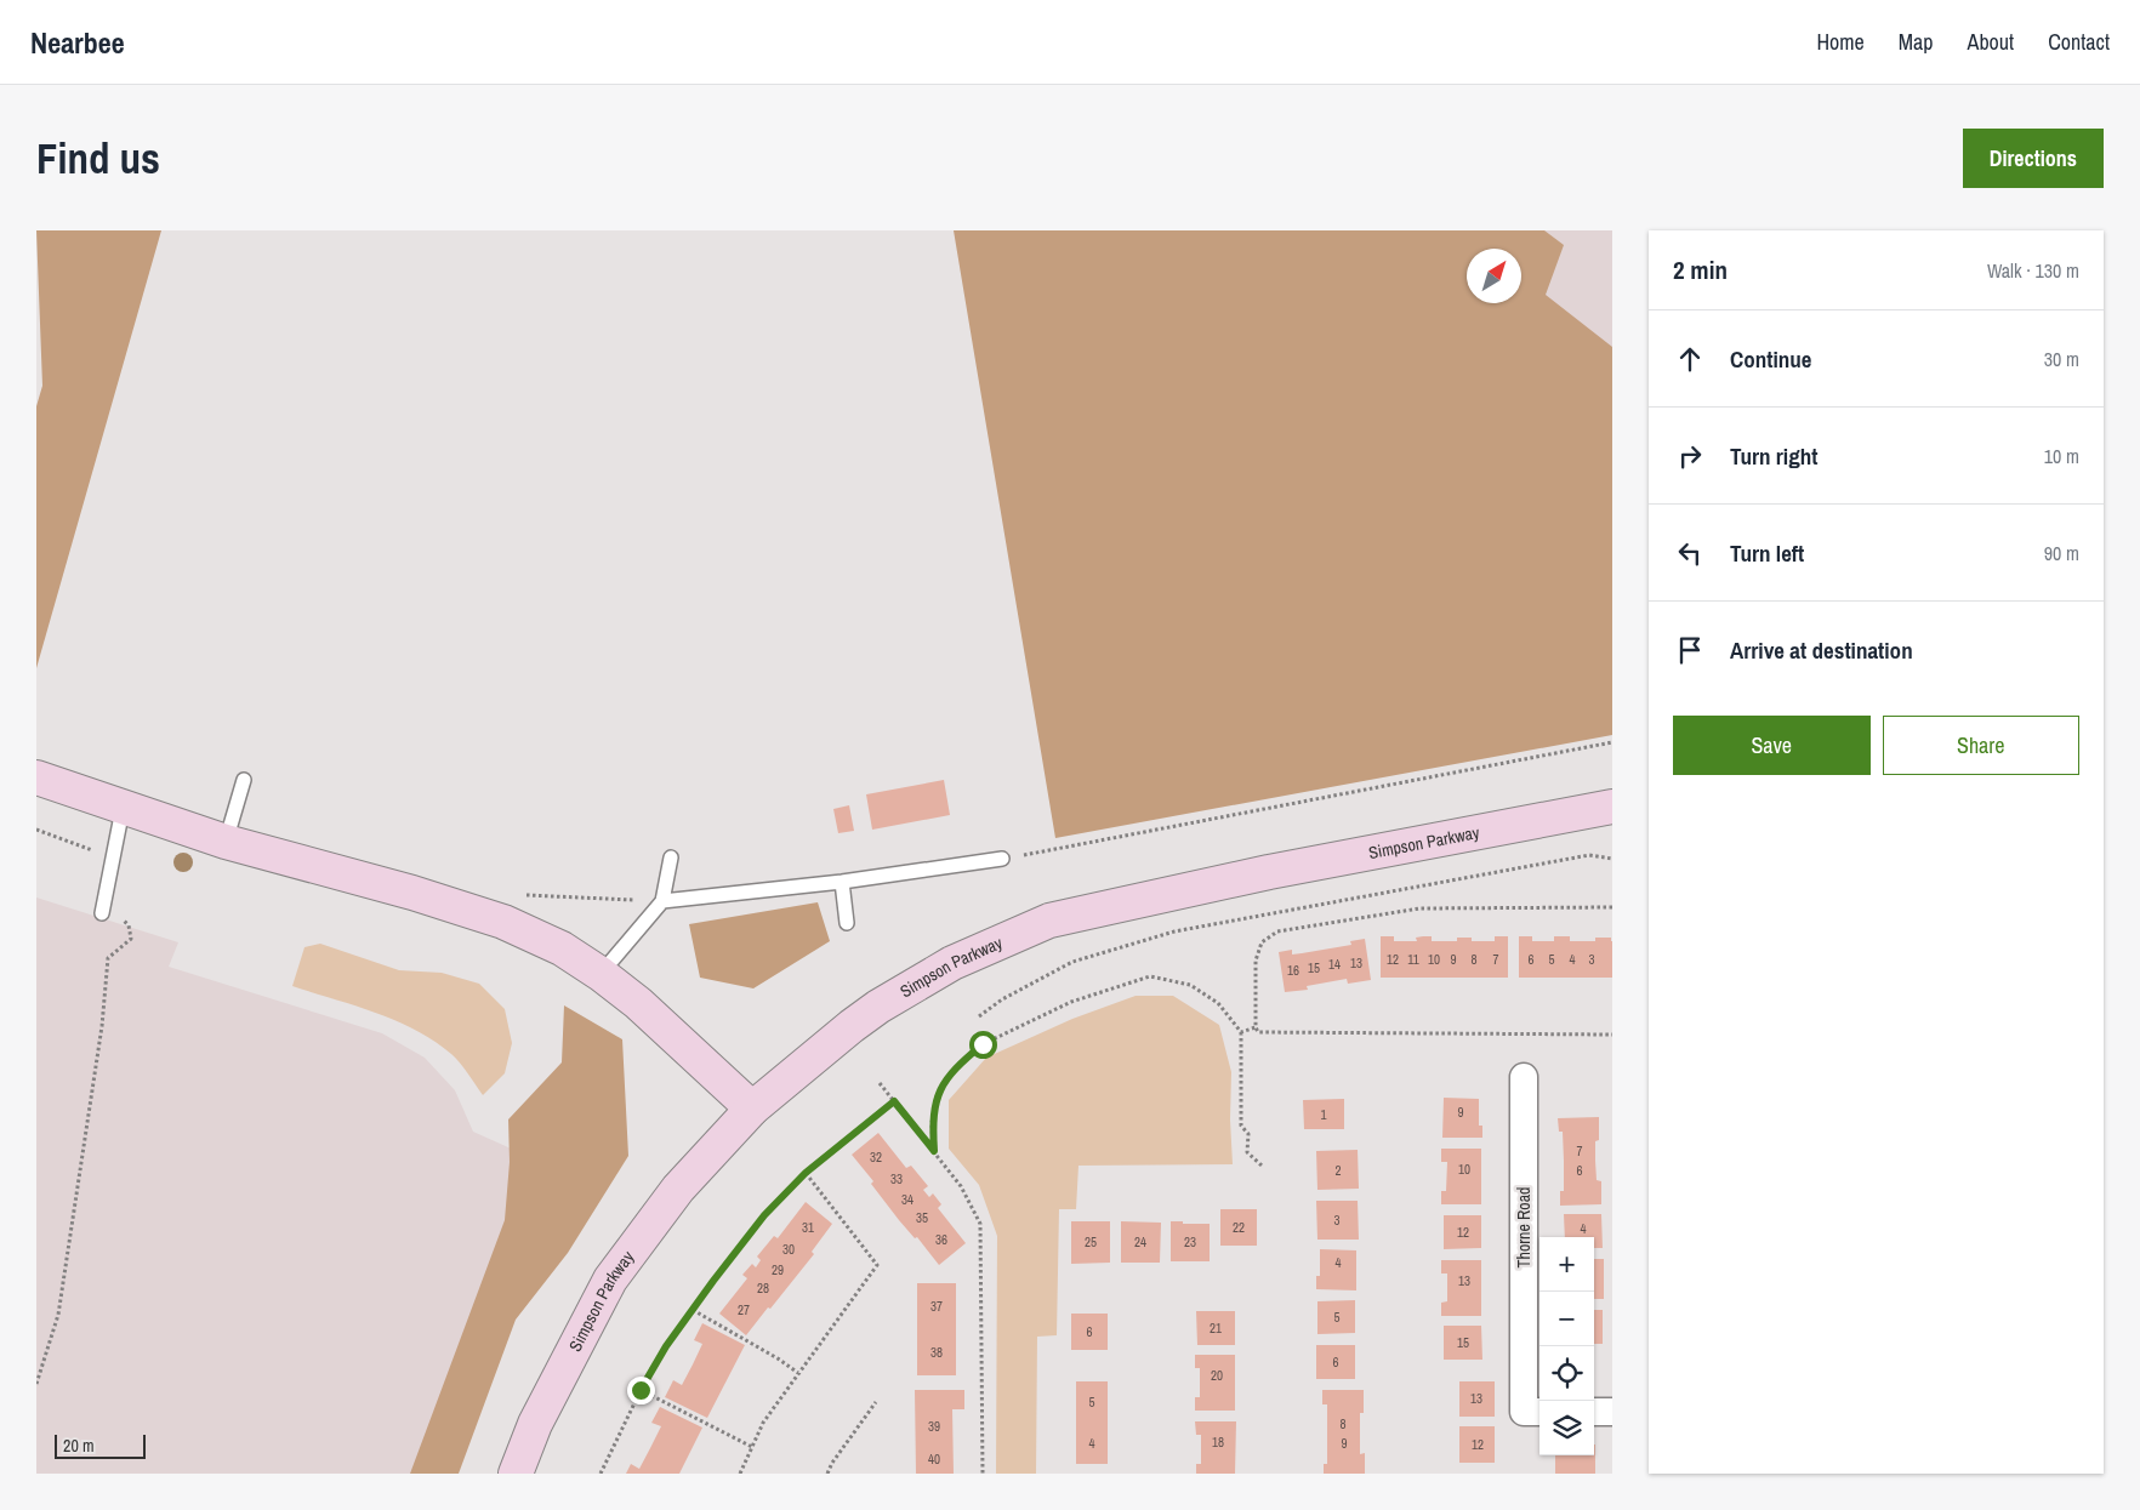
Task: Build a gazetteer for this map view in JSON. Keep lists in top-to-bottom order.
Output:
{
  "streets": {
    "main road": ["Simpson Parkway"],
    "street": ["Thorne Road"]
  },
  "house_numbers": [
    "12",
    "11",
    "10",
    "9",
    "8",
    "7",
    "6",
    "5",
    "4",
    "3",
    "13",
    "14",
    "15",
    "16",
    "9",
    "1",
    "7",
    "32",
    "10",
    "2",
    "6",
    "33",
    "34",
    "35",
    "3",
    "31",
    "22",
    "4",
    "12",
    "36",
    "25",
    "24",
    "23",
    "30",
    "4",
    "29",
    "13",
    "28",
    "37",
    "27",
    "5",
    "21",
    "6",
    "15",
    "38",
    "6",
    "20",
    "13",
    "5",
    "8",
    "39",
    "18",
    "4",
    "9",
    "12",
    "40"
  ],
  "scale_bar": "20 m",
  "north": "top right",
  "page": {
    "header": "Nearbee",
    "nav": [
      "Home",
      "Map",
      "About",
      "Contact"
    ],
    "buttons": [
      "Directions",
      ["Save", "Share"]
    ],
    "title": "Find us",
    "heading": ["2 min", "Walk · 130 m"],
    "list": [
      ["Continue", "30 m"],
      ["Turn right", "10 m"],
      ["Turn left", "90 m"],
      "Arrive at destination"
    ],
    "map_buttons": ["+", "−"],
    "scale": "20 m"
  }
}
